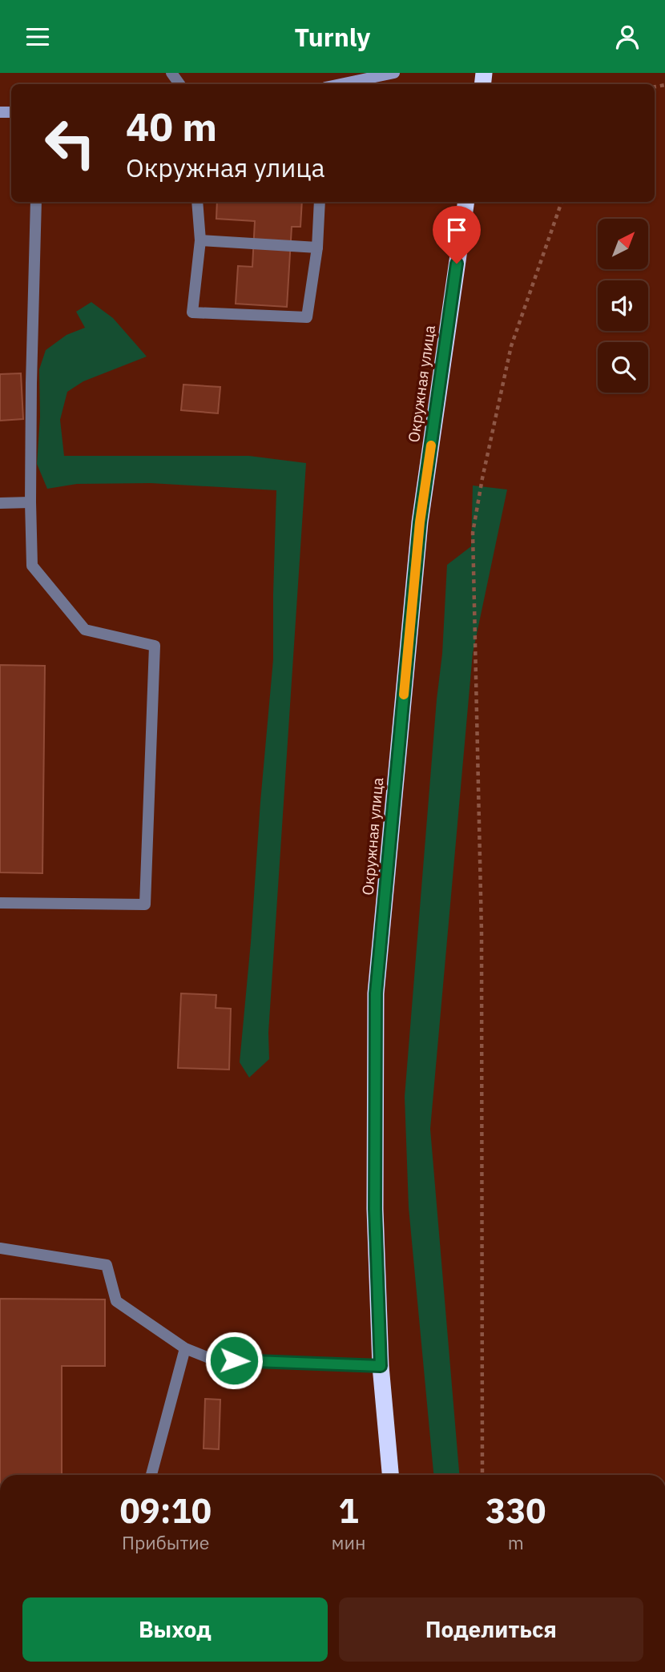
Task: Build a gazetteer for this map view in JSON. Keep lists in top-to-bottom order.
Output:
{
  "streets": {
    "highway": ["Окружная улица"]
  },
  "north": "top right",
  "page": {
    "header": "Turnly",
    "turn": ["40 m", "Окружная улица"],
    "eta": [
      "09:10",
      "Прибытие",
      "1",
      "мин",
      "330",
      "m"
    ],
    "buttons": ["Выход", "Поделиться"]
  }
}
